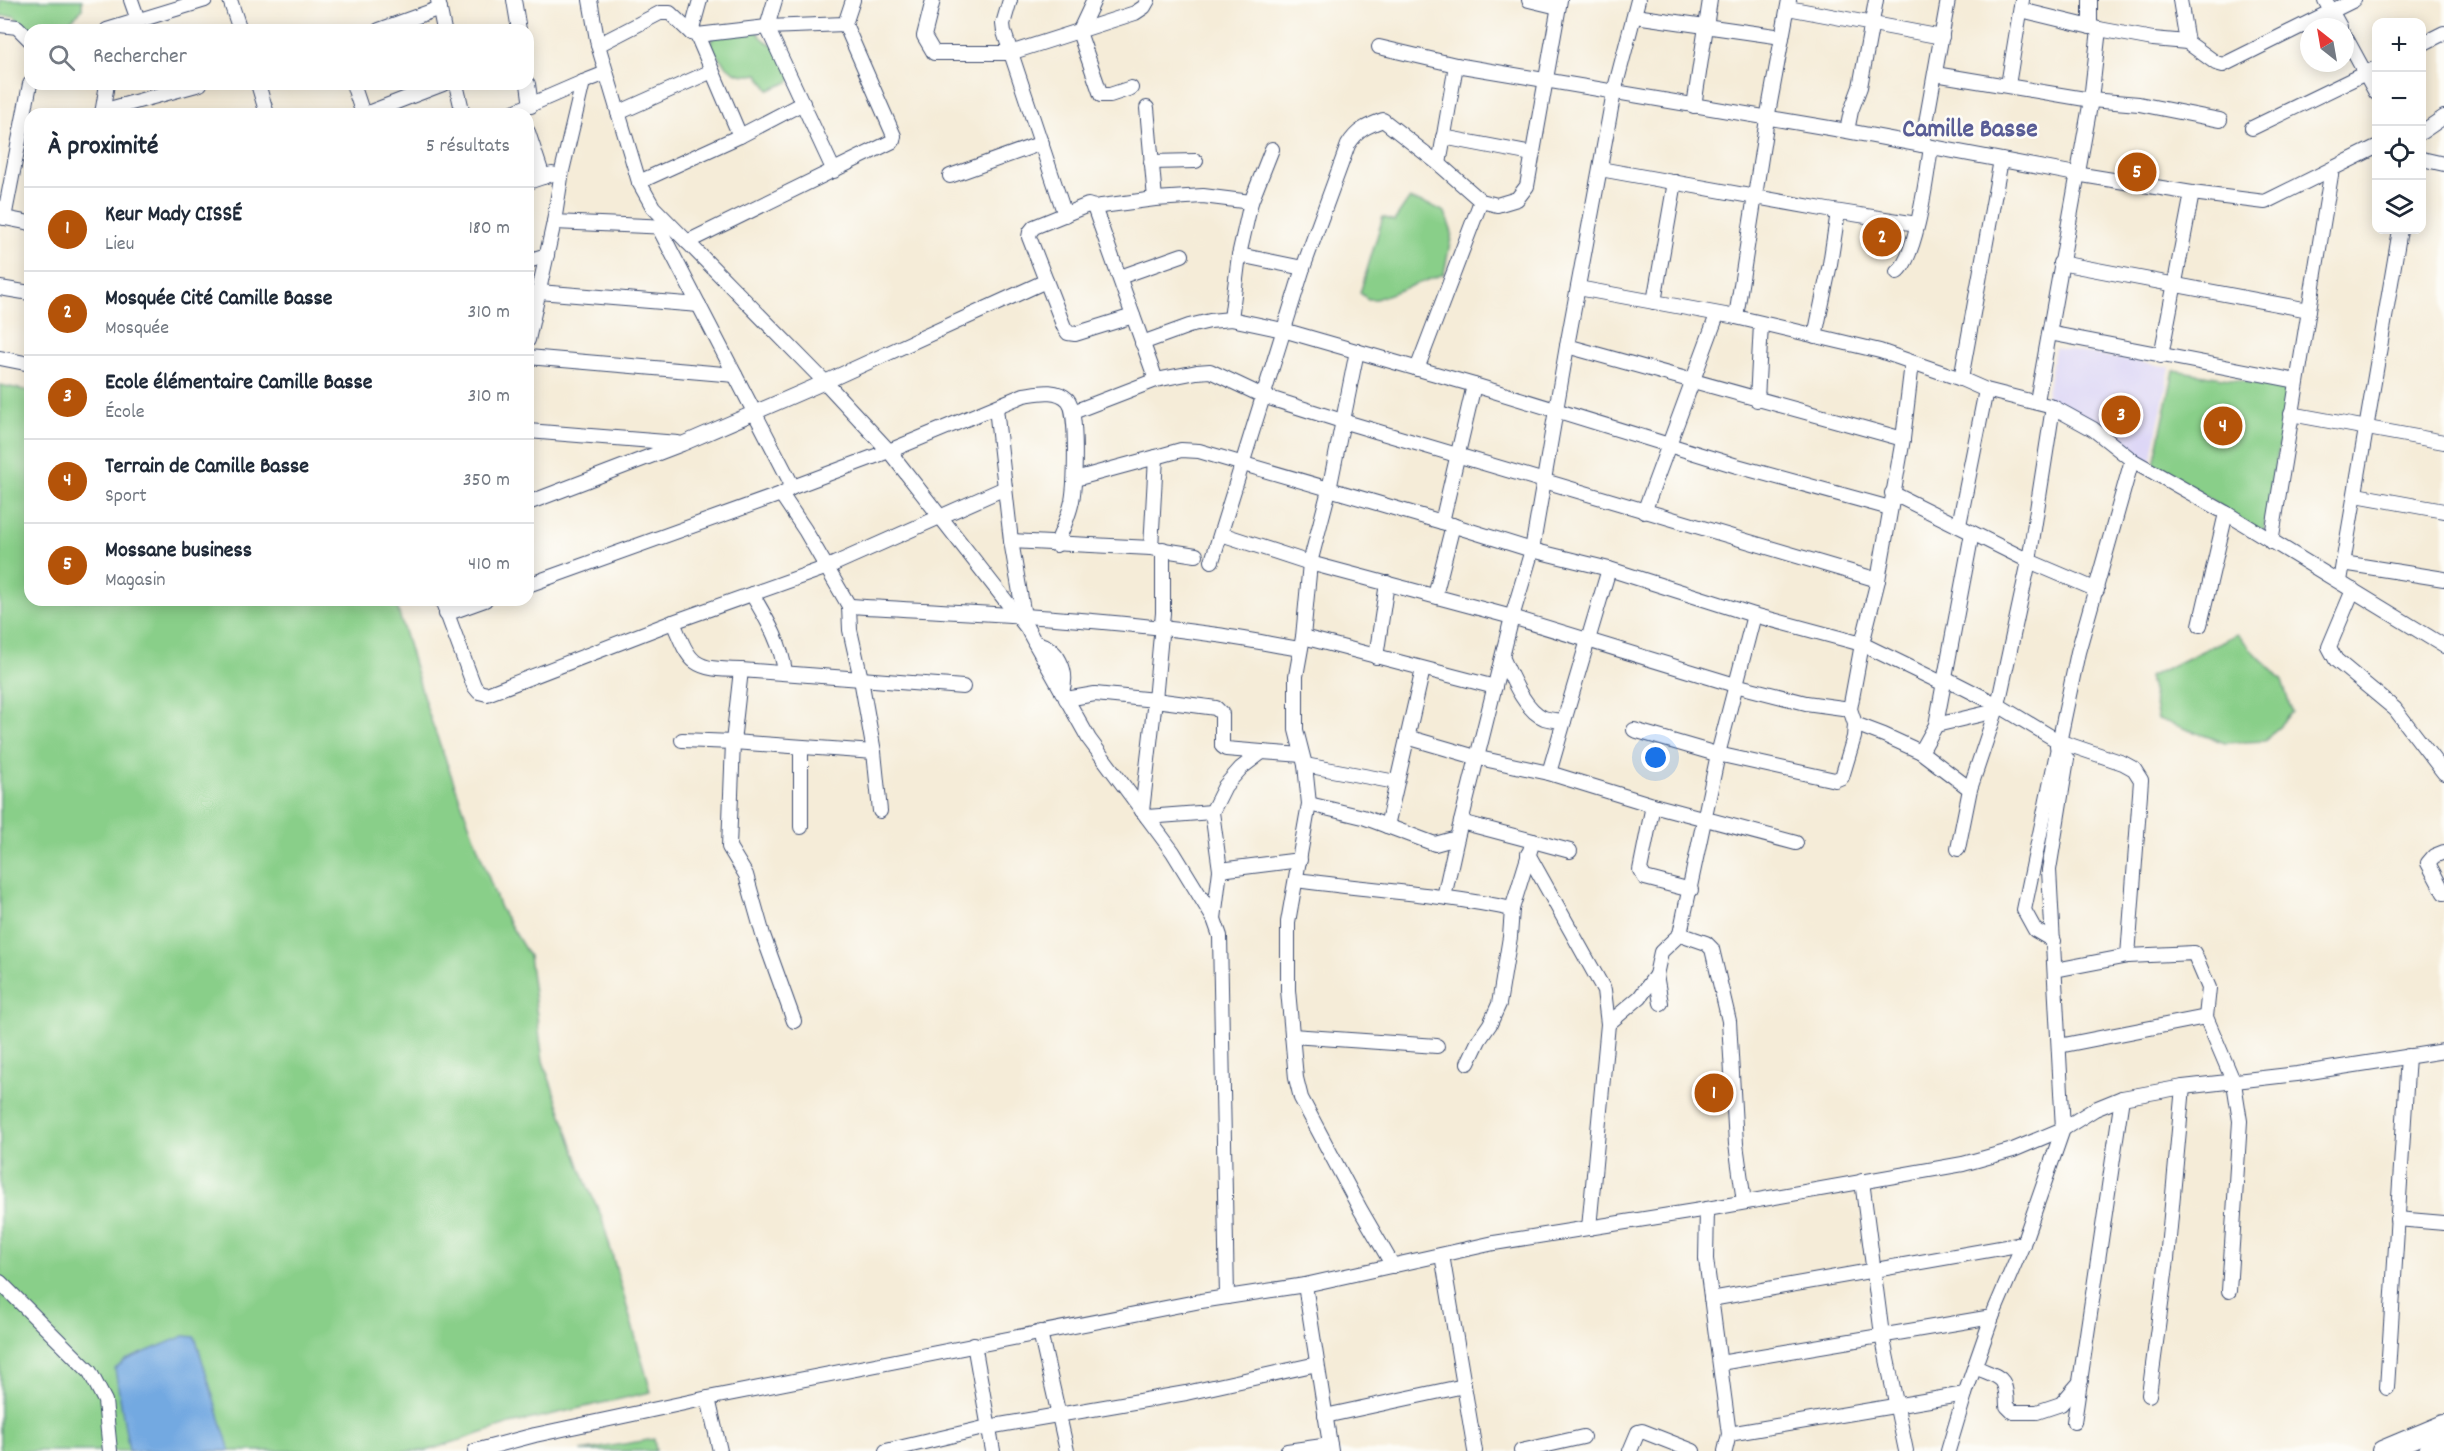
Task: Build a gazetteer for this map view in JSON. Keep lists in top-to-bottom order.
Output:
{
  "districts": ["Camille Basse"],
  "north": "top left",
  "page": {
    "map_buttons": ["+", "−"],
    "search": "Rechercher",
    "heading": ["À proximité", "5 résultats"],
    "pins": [
      "5",
      "2",
      "3",
      "4",
      "1"
    ],
    "list": [
      {
        "mark": "1",
        "name": "Keur Mady CISSÉ",
        "note": "Lieu",
        "value": "180 m"
      },
      {
        "mark": "2",
        "name": "Mosquée Cité Camille Basse",
        "note": "Mosquée",
        "value": "310 m"
      },
      {
        "mark": "3",
        "name": "Ecole élémentaire Camille Basse",
        "note": "École",
        "value": "310 m"
      },
      {
        "mark": "4",
        "name": "Terrain de Camille Basse",
        "note": "Sport",
        "value": "350 m"
      },
      {
        "mark": "5",
        "name": "Mossane business",
        "note": "Magasin",
        "value": "410 m"
      }
    ]
  }
}
